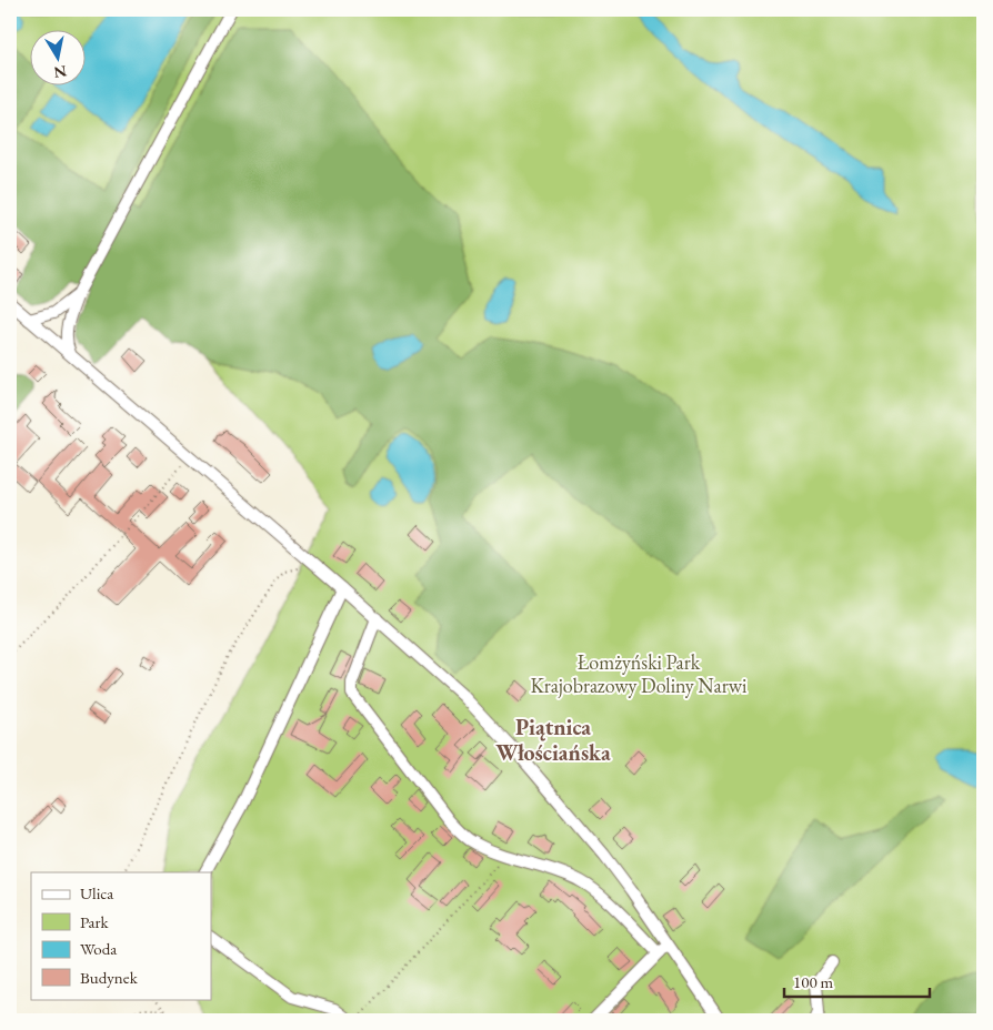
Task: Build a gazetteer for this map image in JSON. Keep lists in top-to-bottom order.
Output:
{
  "districts": ["Piątnica Włościańska"],
  "parks": ["Łomżyński Park Krajobrazowy Doliny Narwi"],
  "legend": [
    "Ulica",
    "Park",
    "Woda",
    "Budynek"
  ],
  "scale_bar": "100 m",
  "north": "bottom"
}
